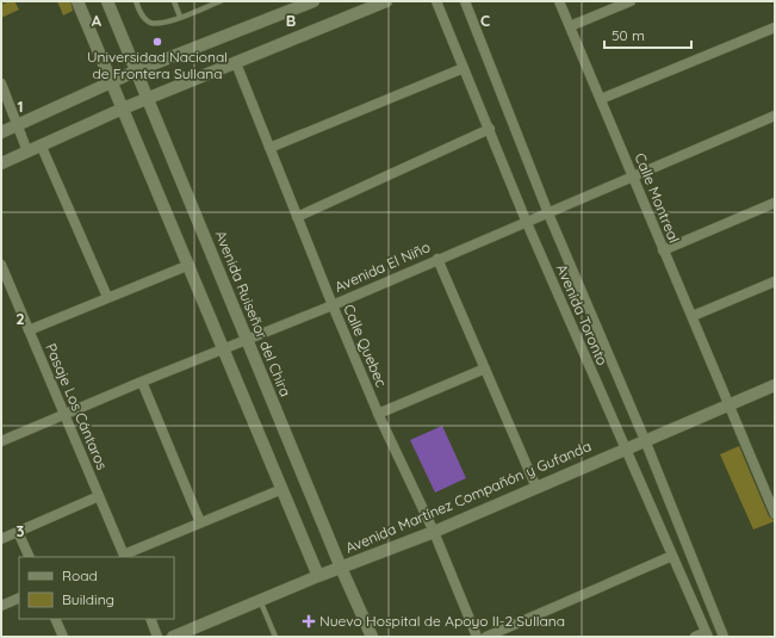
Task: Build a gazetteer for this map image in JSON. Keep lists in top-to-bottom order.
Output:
{
  "streets": {
    "street": [
      "Calle Montreal",
      "Avenida El Niño",
      "Avenida Ruiseñor del Chira",
      "Avenida Toronto",
      "Calle Quebec",
      "Pasaje Los Cántaros",
      "Avenida Martínez Compañón y Gufanda"
    ]
  },
  "crossings": [
    ["Calle Montreal", "Avenida El Niño"],
    ["Calle Montreal", "Avenida Martínez Compañón y Gufanda"],
    ["Avenida El Niño", "Avenida Ruiseñor del Chira"],
    ["Avenida El Niño", "Avenida Toronto"],
    ["Avenida El Niño", "Calle Quebec"],
    ["Avenida El Niño", "Pasaje Los Cántaros"],
    ["Avenida Ruiseñor del Chira", "Avenida Martínez Compañón y Gufanda"],
    ["Avenida Toronto", "Avenida Martínez Compañón y Gufanda"],
    ["Calle Quebec", "Avenida Martínez Compañón y Gufanda"]
  ],
  "places": {
    "other": ["Universidad Nacional de Frontera Sullana"],
    "health": ["Nuevo Hospital de Apoyo II-2 Sullana"]
  },
  "legend": ["Road", "Building"],
  "scale_bar": "50 m",
  "grid": {
    "columns": ["A", "B", "C"],
    "rows": ["1", "2", "3"]
  }
}
